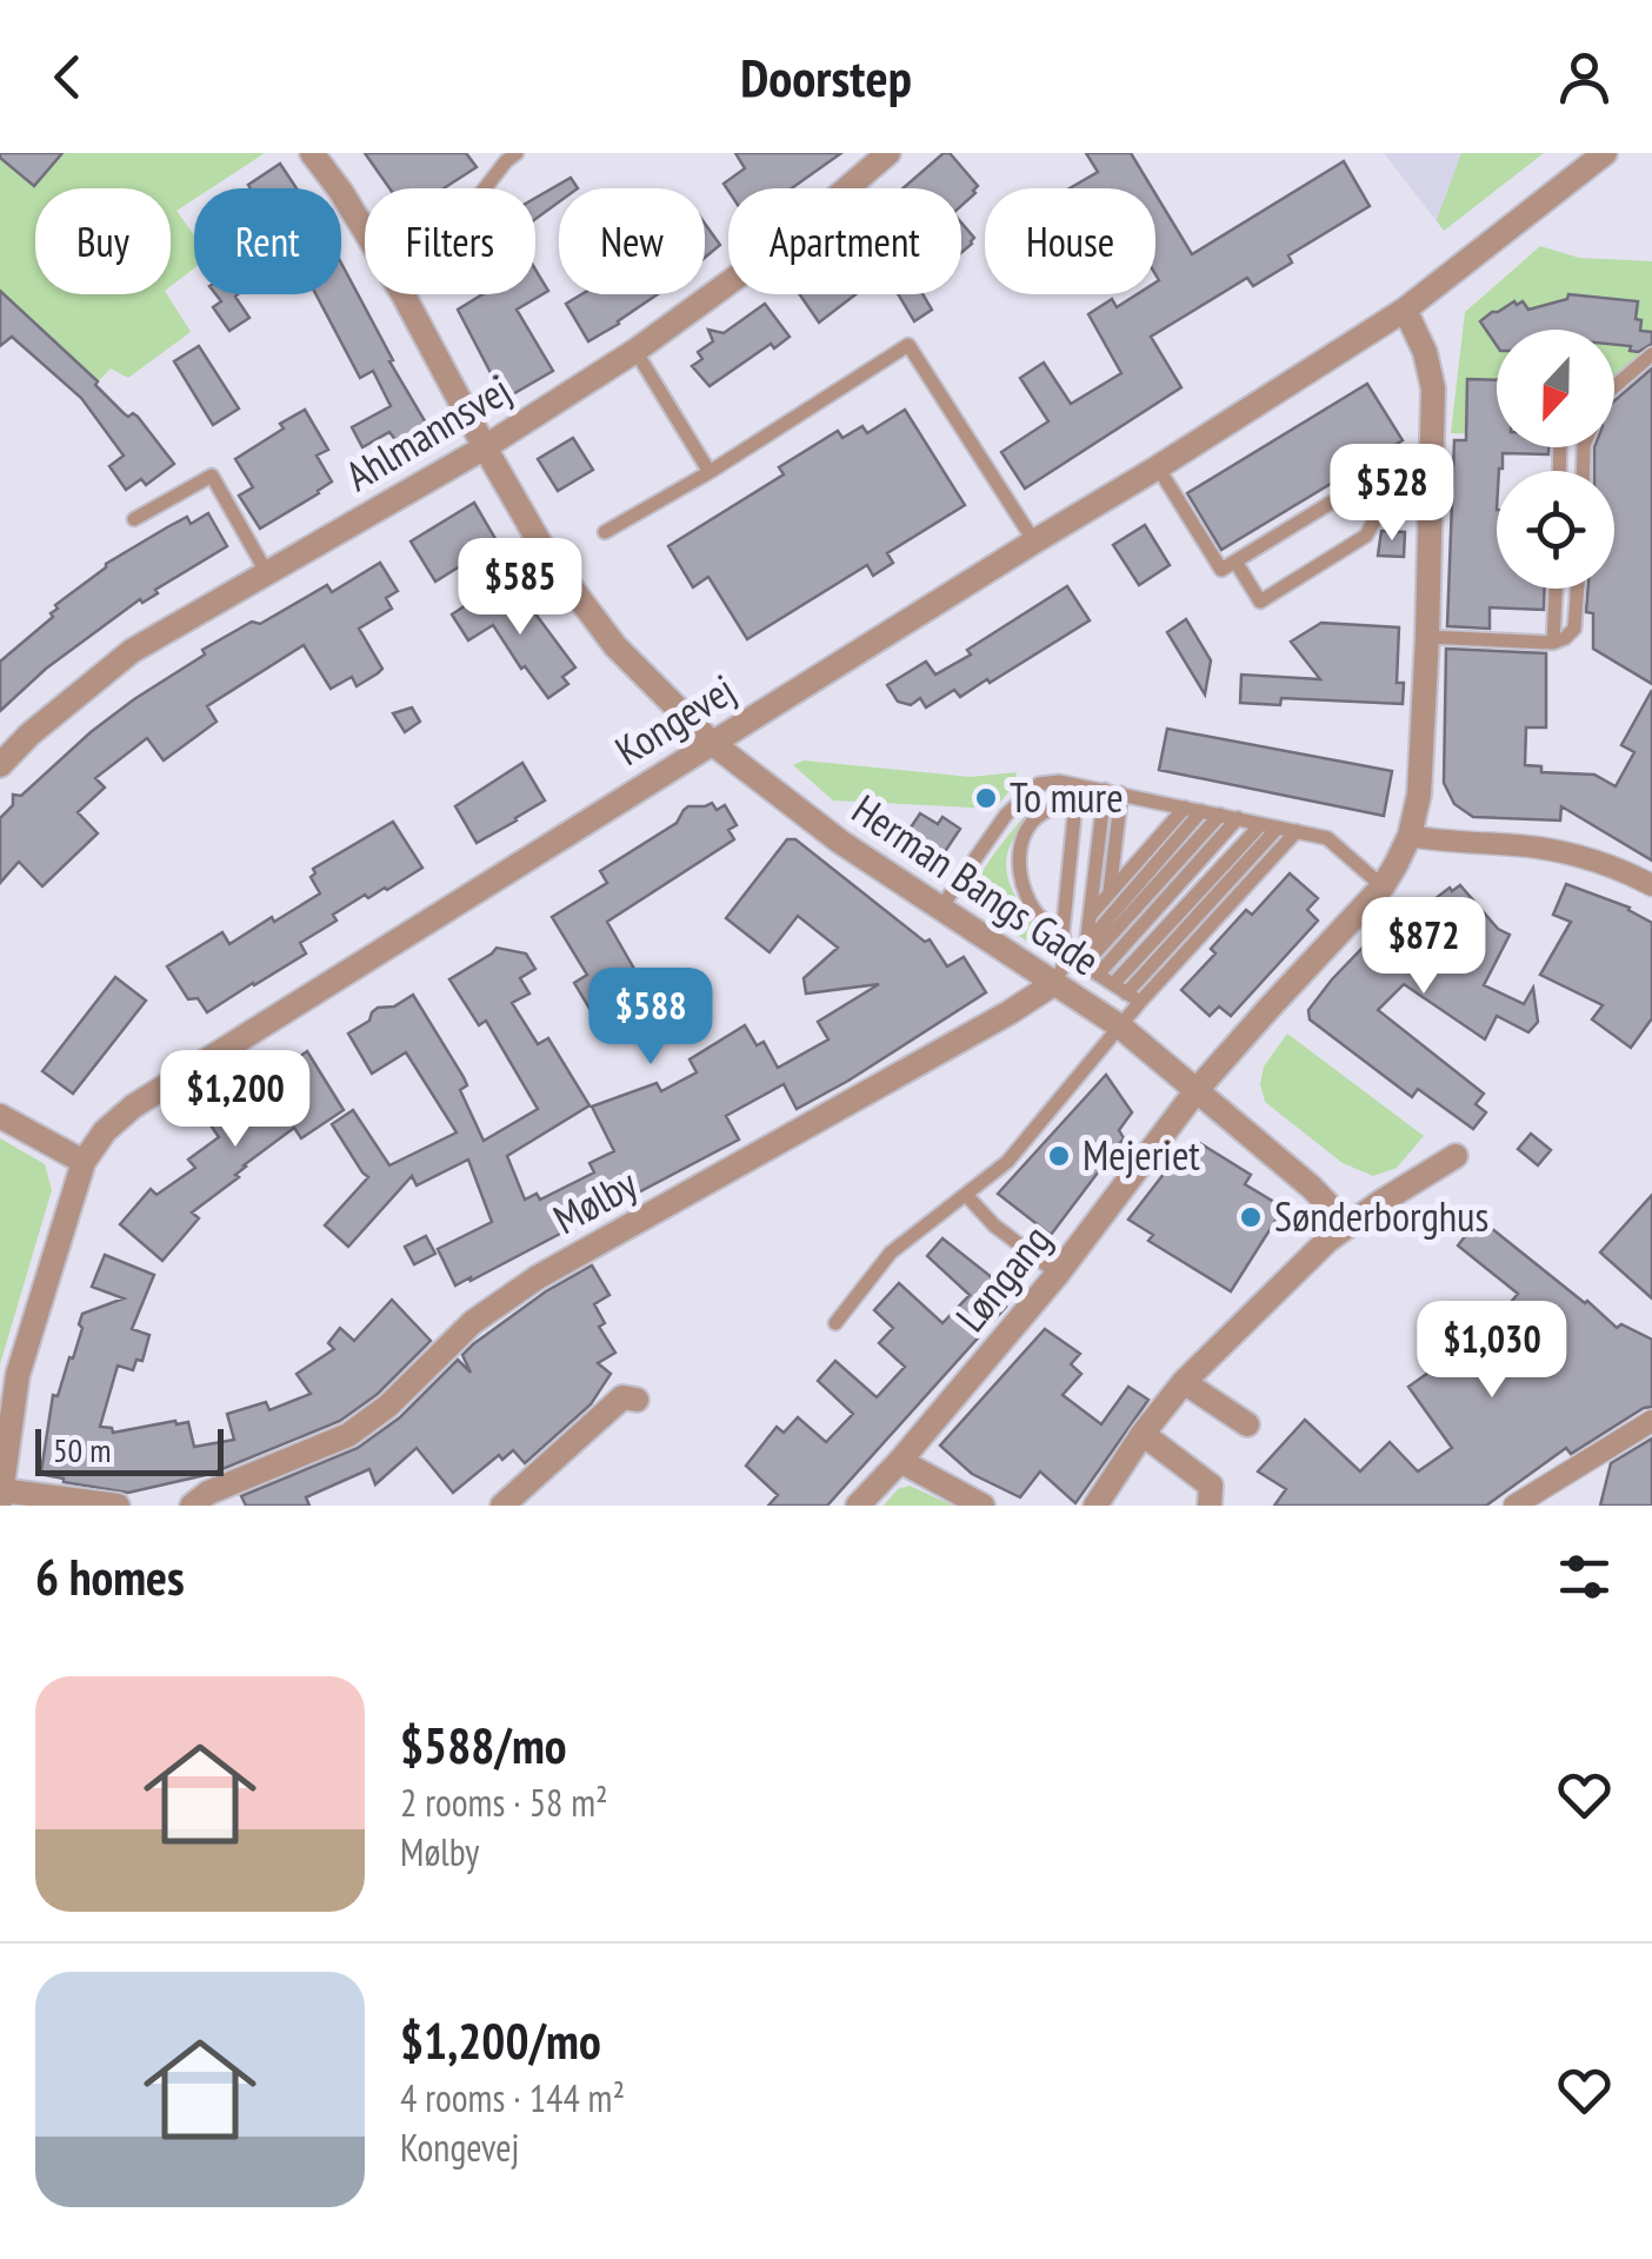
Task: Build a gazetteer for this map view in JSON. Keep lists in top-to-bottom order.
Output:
{
  "streets": {
    "street": [
      "Ahlmannsvej",
      "Kongevej",
      "Herman Bangs Gade",
      "Mølby",
      "Løngang"
    ]
  },
  "crossings": [
    ["Ahlmannsvej", "Herman Bangs Gade"],
    ["Kongevej", "Herman Bangs Gade"],
    ["Kongevej", "Løngang"],
    ["Herman Bangs Gade", "Mølby"],
    ["Herman Bangs Gade", "Løngang"]
  ],
  "places": ["To mure", "Mejeriet", "Sønderborghus"],
  "scale_bar": "50 m",
  "north": "bottom",
  "page": {
    "header": "Doorstep",
    "chip": [
      "Buy",
      "Rent",
      "Filters",
      "New",
      "Apartment",
      "House"
    ],
    "price": [
      "$528",
      "$585",
      "$872",
      "$588",
      "$1,200",
      "$1,030"
    ],
    "scale": "50 m",
    "heading": "6 homes",
    "list": [
      {
        "name": "$588/mo",
        "note": "2 rooms · 58 m² · Mølby"
      },
      {
        "name": "$1,200/mo",
        "note": "4 rooms · 144 m² · Kongevej"
      }
    ]
  }
}
